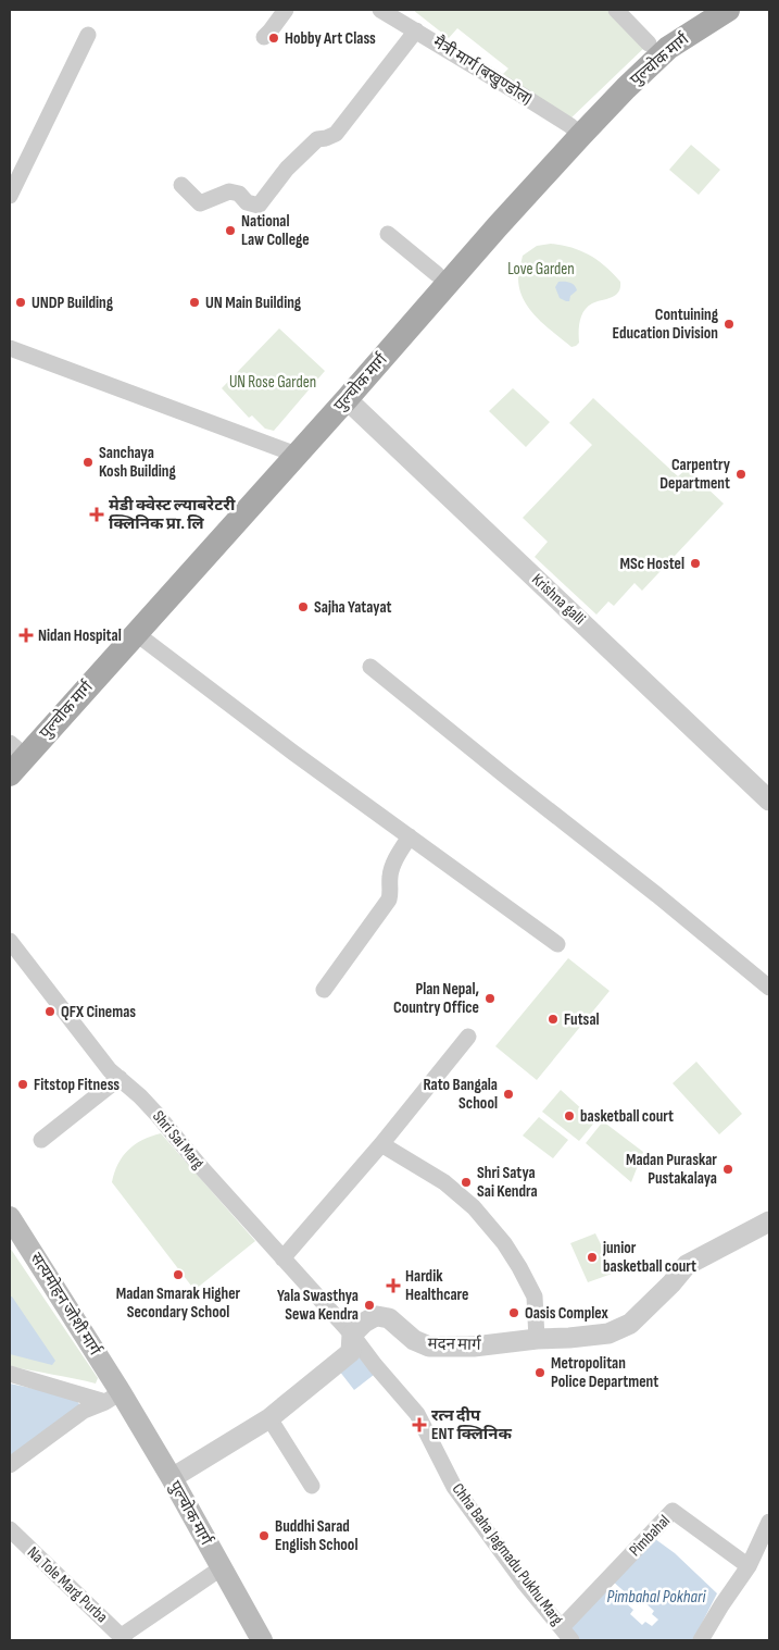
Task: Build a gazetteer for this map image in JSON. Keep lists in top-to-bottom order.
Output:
{
  "streets": {
    "main road": ["पुल्चोक मार्ग", "सत्यमोहन जोशी मार्ग"],
    "street": [
      "मैत्री मार्ग (बखुण्डोल)",
      "Krishna galli",
      "Shri Sai Marg",
      "मदन मार्ग",
      "Pimbahal",
      "Chha Baha Jagmadu Pukhu Marg",
      "Na Tole Marg Purba"
    ]
  },
  "crossings": [
    ["पुल्चोक मार्ग", "मैत्री मार्ग (बखुण्डोल)"],
    ["पुल्चोक मार्ग", "Krishna galli"],
    ["पुल्चोक मार्ग", "सत्यमोहन जोशी मार्ग"],
    ["पुल्चोक मार्ग", "मदन मार्ग"],
    ["Shri Sai Marg", "मदन मार्ग"],
    ["Shri Sai Marg", "Chha Baha Jagmadu Pukhu Marg"],
    ["मदन मार्ग", "Chha Baha Jagmadu Pukhu Marg"],
    ["Pimbahal", "Chha Baha Jagmadu Pukhu Marg"]
  ],
  "water": ["Pimbahal Pokhari"],
  "parks": ["Love Garden", "UN Rose Garden"],
  "places": {
    "other": [
      "Hobby Art Class",
      "National Law College",
      "UNDP Building",
      "UN Main Building",
      "Contuining Education Division",
      "Sanchaya Kosh Building",
      "Carpentry Department",
      "MSc Hostel",
      "Sajha Yatayat",
      "Plan Nepal, Country Office",
      "QFX Cinemas",
      "Futsal",
      "Fitstop Fitness",
      "Rato Bangala School",
      "basketball court",
      "Madan Puraskar Pustakalaya",
      "Shri Satya Sai Kendra",
      "junior basketball court",
      "Madan Smarak Higher Secondary School",
      "Yala Swasthya Sewa Kendra",
      "Oasis Complex",
      "Metropolitan Police Department",
      "Buddhi Sarad English School"
    ],
    "health": [
      "मेडी क्वेस्ट ल्याबरेटरी क्लिनिक प्रा. लि",
      "Nidan Hospital",
      "Hardik Healthcare",
      "रत्न दीप ENT क्लिनिक"
    ]
  }
}
